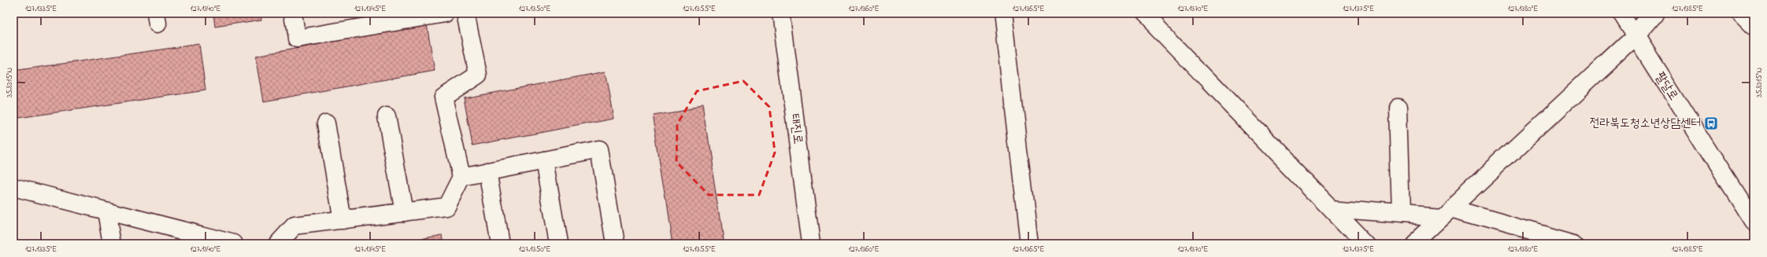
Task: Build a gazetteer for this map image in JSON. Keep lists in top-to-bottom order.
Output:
{
  "streets": {
    "street": ["팔달로", "태진로"]
  },
  "places": {
    "bus stop": ["전라북도청소년상담센터"]
  },
  "coordinates": [
    "127.1335°E",
    "127.1340°E",
    "127.1345°E",
    "127.1350°E",
    "127.1355°E",
    "127.1360°E",
    "127.1365°E",
    "127.1370°E",
    "127.1375°E",
    "127.1380°E",
    "127.1385°E",
    "35.8315°N"
  ]
}
